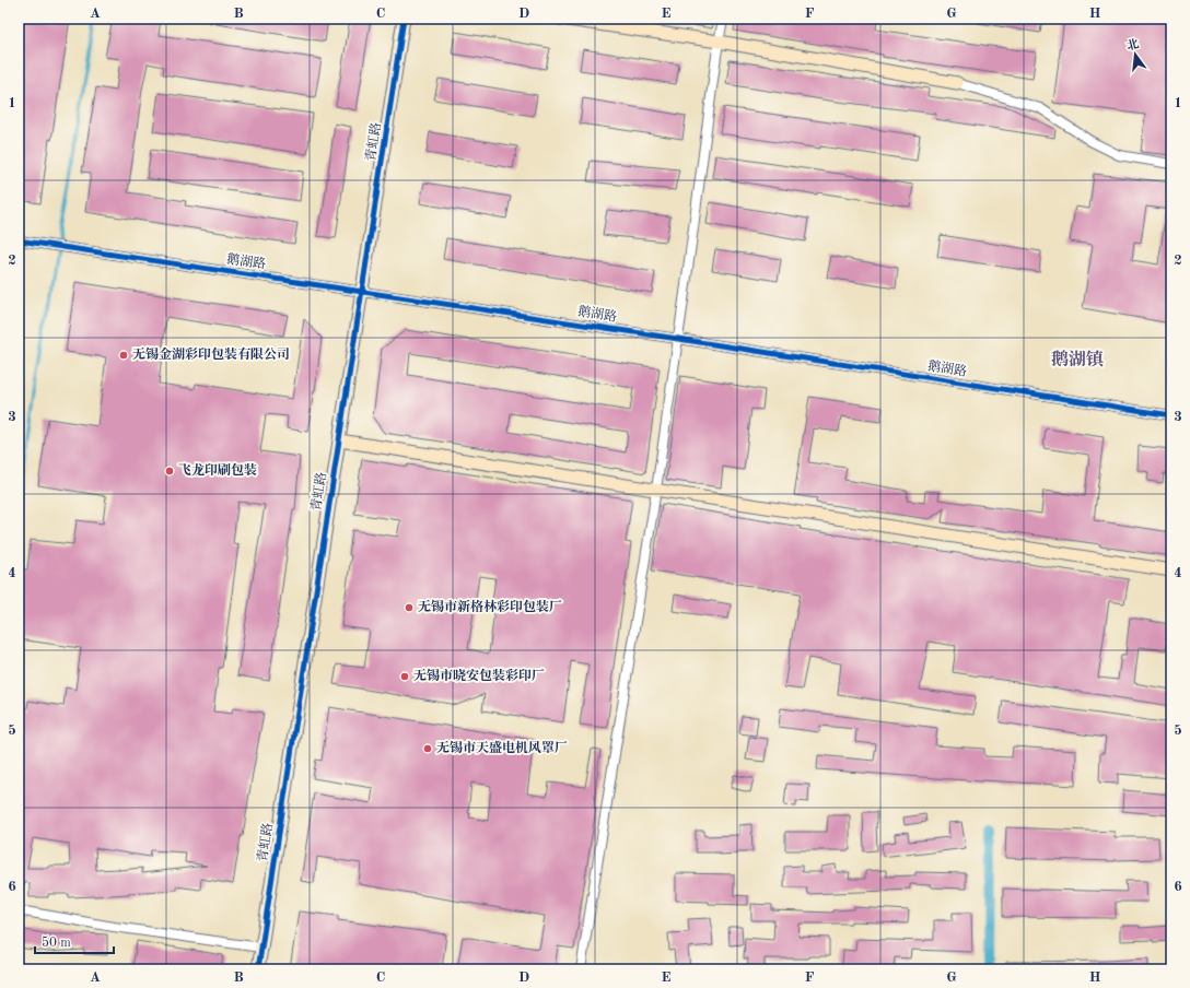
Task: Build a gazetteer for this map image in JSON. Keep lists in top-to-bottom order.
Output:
{
  "streets": {
    "street": ["青虹路", "鹅湖路"]
  },
  "crossings": [
    ["青虹路", "鹅湖路"]
  ],
  "districts": ["鹅湖镇"],
  "places": [
    "无锡金湖彩印包装有限公司",
    "飞龙印刷包装",
    "无锡市新格林彩印包装厂",
    "无锡市晓安包装彩印厂",
    "无锡市天盛电机风罩厂"
  ],
  "scale_bar": "50 m",
  "north": "top",
  "grid": {
    "columns": [
      "A",
      "B",
      "C",
      "D",
      "E",
      "F",
      "G",
      "H"
    ],
    "rows": [
      "1",
      "2",
      "3",
      "4",
      "5",
      "6"
    ]
  }
}
